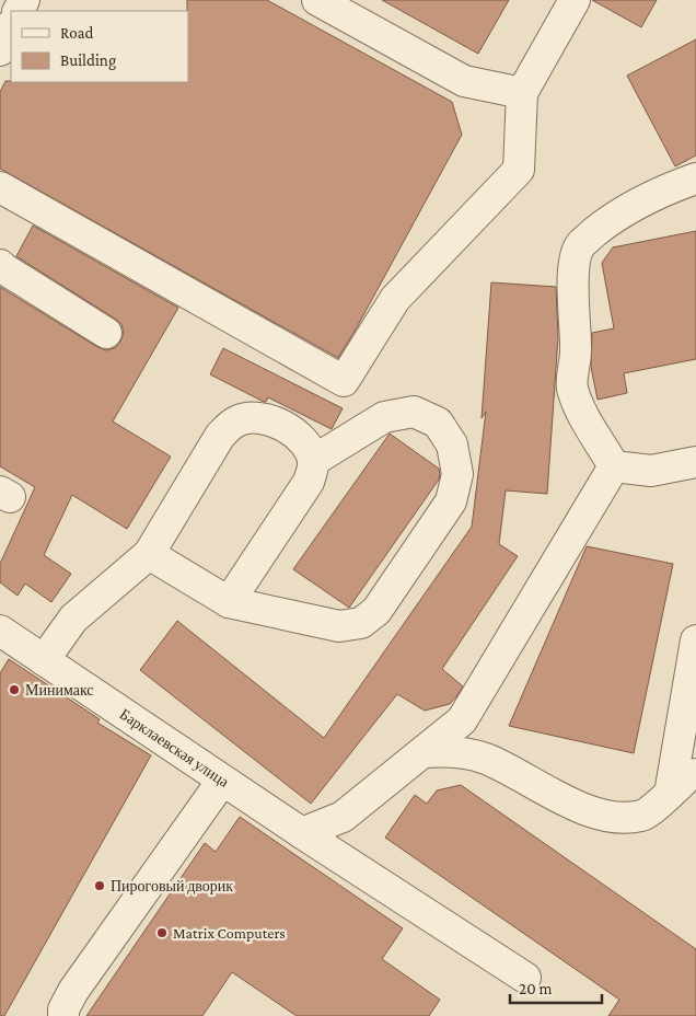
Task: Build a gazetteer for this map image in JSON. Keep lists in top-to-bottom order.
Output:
{
  "streets": {
    "street": ["Барклаевская улица"]
  },
  "places": ["Минимакс", "Пироговый дворик", "Matrix Computers"],
  "legend": ["Road", "Building"],
  "scale_bar": "20 m"
}
